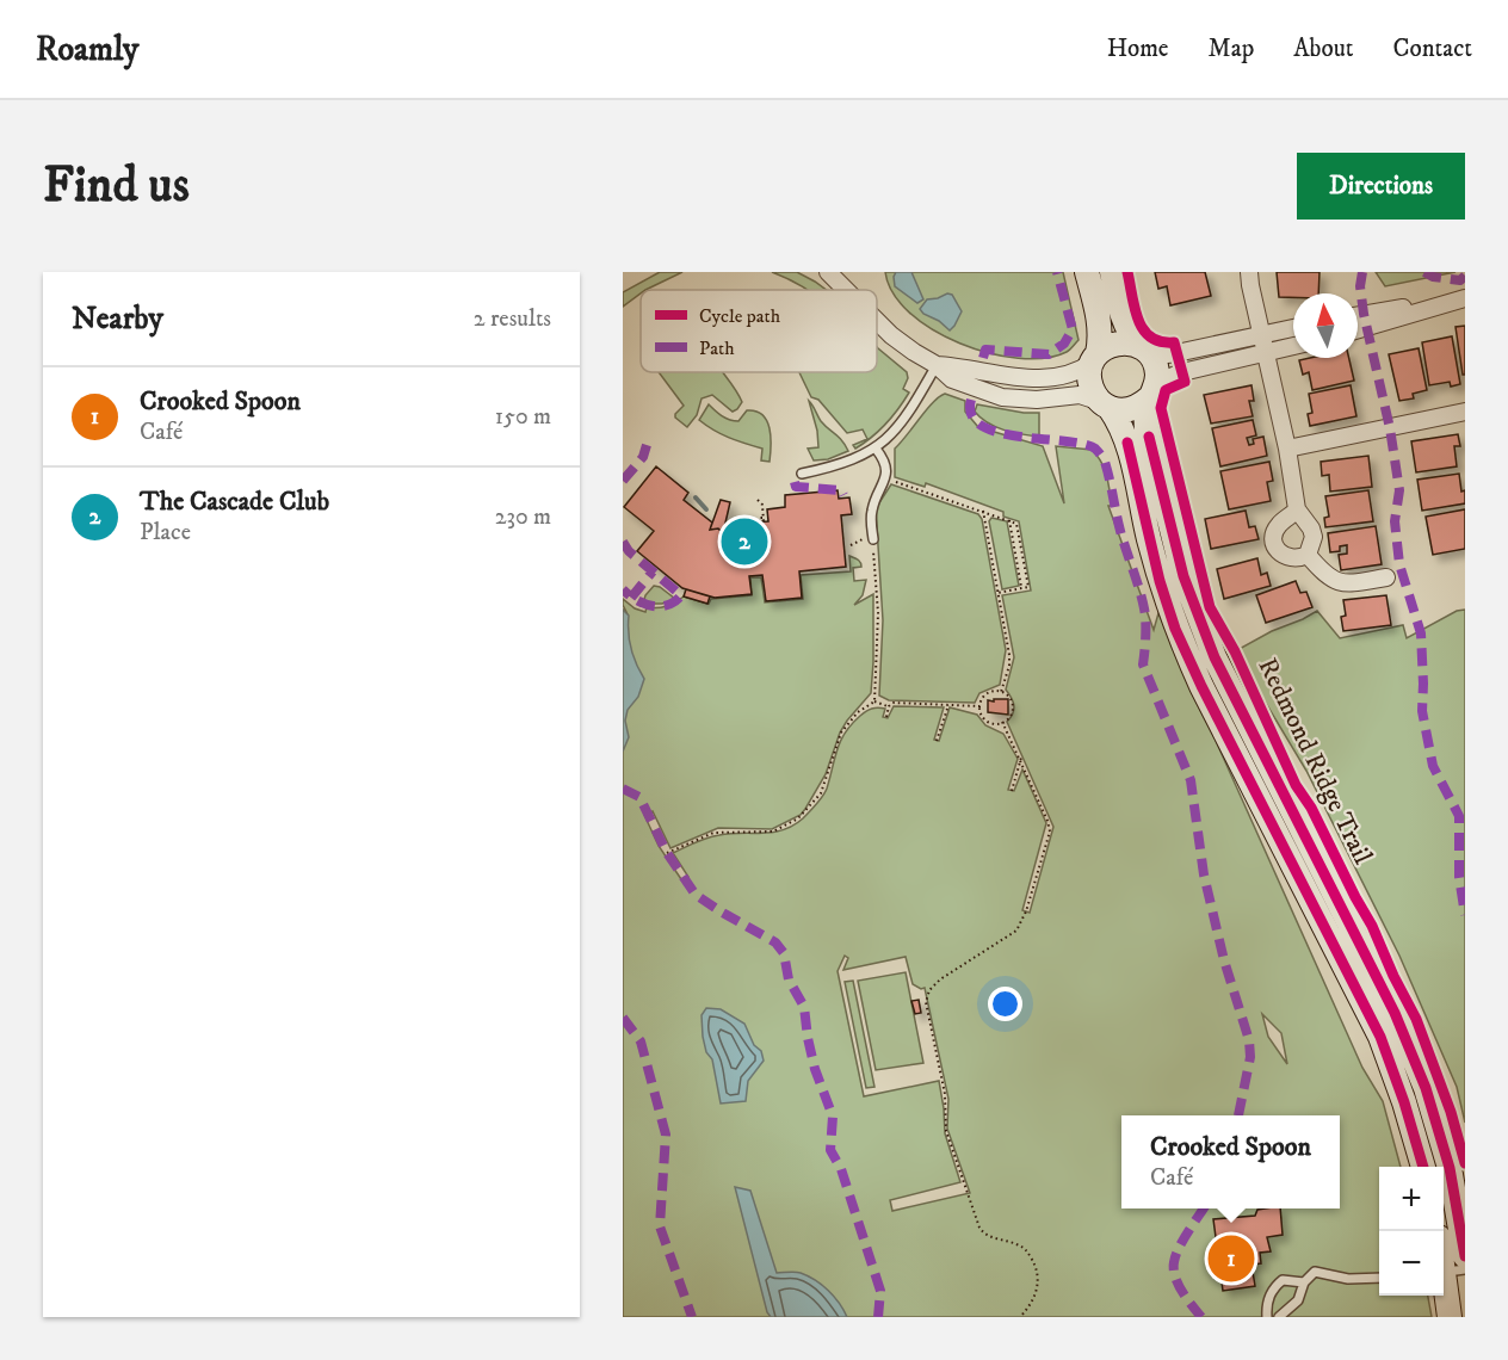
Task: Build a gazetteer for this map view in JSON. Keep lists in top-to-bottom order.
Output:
{
  "streets": {
    "cycle path": ["Redmond Ridge Trail"]
  },
  "legend": ["Cycle path", "Path"],
  "north": "top",
  "page": {
    "header": "Roamly",
    "nav": [
      "Home",
      "Map",
      "About",
      "Contact"
    ],
    "buttons": "Directions",
    "title": "Find us",
    "heading": ["Nearby", "2 results"],
    "list": [
      {
        "mark": "1",
        "name": "Crooked Spoon",
        "note": "Café",
        "value": "150 m"
      },
      {
        "mark": "2",
        "name": "The Cascade Club",
        "note": "Place",
        "value": "230 m"
      }
    ],
    "pins": ["2", "1"],
    "popup": ["Crooked Spoon", "Café"],
    "map_buttons": ["+", "−"]
  }
}
